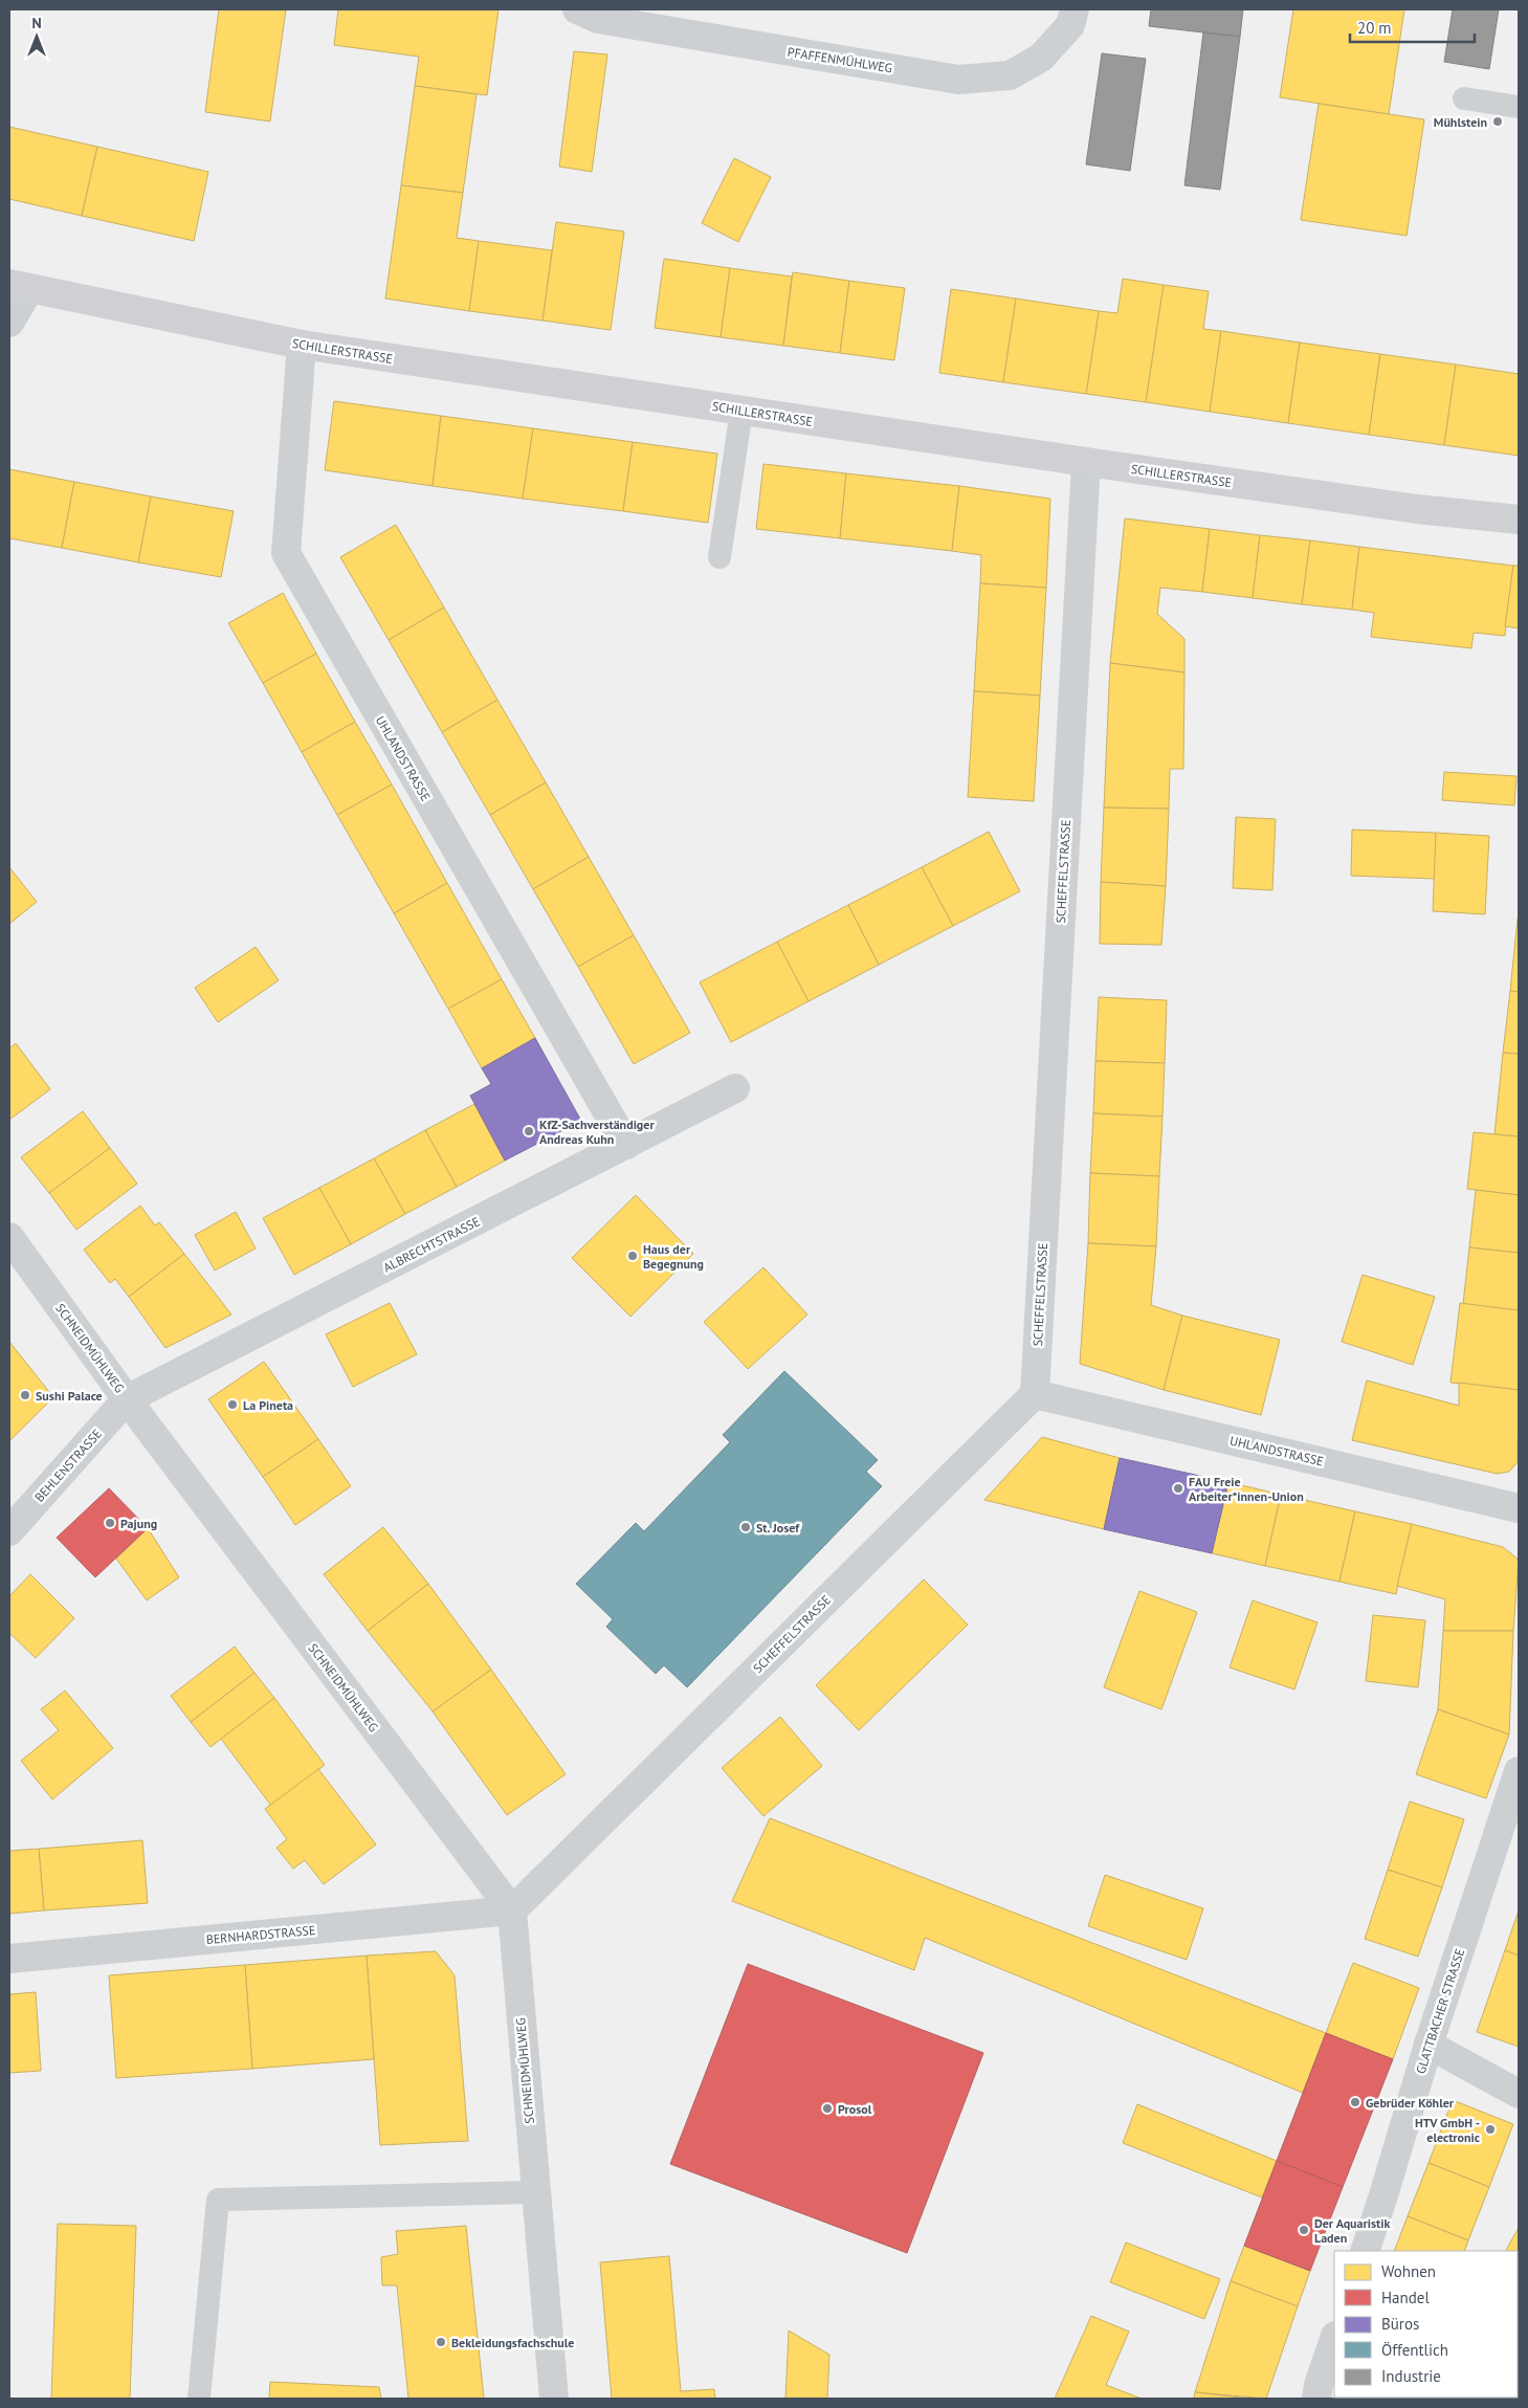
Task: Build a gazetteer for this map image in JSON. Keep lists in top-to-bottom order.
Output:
{
  "streets": {
    "main road": ["SCHILLERSTRASSE"],
    "street": [
      "PFAFFENMÜHLWEG",
      "UHLANDSTRASSE",
      "SCHEFFELSTRASSE",
      "ALBRECHTSTRASSE",
      "SCHNEIDMÜHLWEG",
      "BEHLENSTRASSE",
      "BERNHARDSTRASSE",
      "GLATTBACHER STRASSE"
    ]
  },
  "crossings": [
    ["SCHILLERSTRASSE", "UHLANDSTRASSE"],
    ["SCHILLERSTRASSE", "SCHEFFELSTRASSE"],
    ["UHLANDSTRASSE", "SCHEFFELSTRASSE"],
    ["UHLANDSTRASSE", "ALBRECHTSTRASSE"],
    ["SCHEFFELSTRASSE", "SCHNEIDMÜHLWEG"],
    ["SCHEFFELSTRASSE", "BERNHARDSTRASSE"],
    ["ALBRECHTSTRASSE", "SCHNEIDMÜHLWEG"],
    ["ALBRECHTSTRASSE", "BEHLENSTRASSE"],
    ["SCHNEIDMÜHLWEG", "BEHLENSTRASSE"],
    ["SCHNEIDMÜHLWEG", "BERNHARDSTRASSE"]
  ],
  "places": [
    "Mühlstein",
    "KfZ-Sachverständiger Andreas Kuhn",
    "Haus der Begegnung",
    "Sushi Palace",
    "La Pineta",
    "FAU Freie Arbeiter*innen-Union",
    "Pajung",
    "St. Josef",
    "Gebrüder Köhler",
    "Prosol",
    "HTV GmbH - electronic",
    "Der Aquaristik Laden",
    "Bekleidungsfachschule"
  ],
  "legend": [
    "Wohnen",
    "Handel",
    "Büros",
    "Öffentlich",
    "Industrie"
  ],
  "scale_bar": "20 m",
  "north": "top"
}
